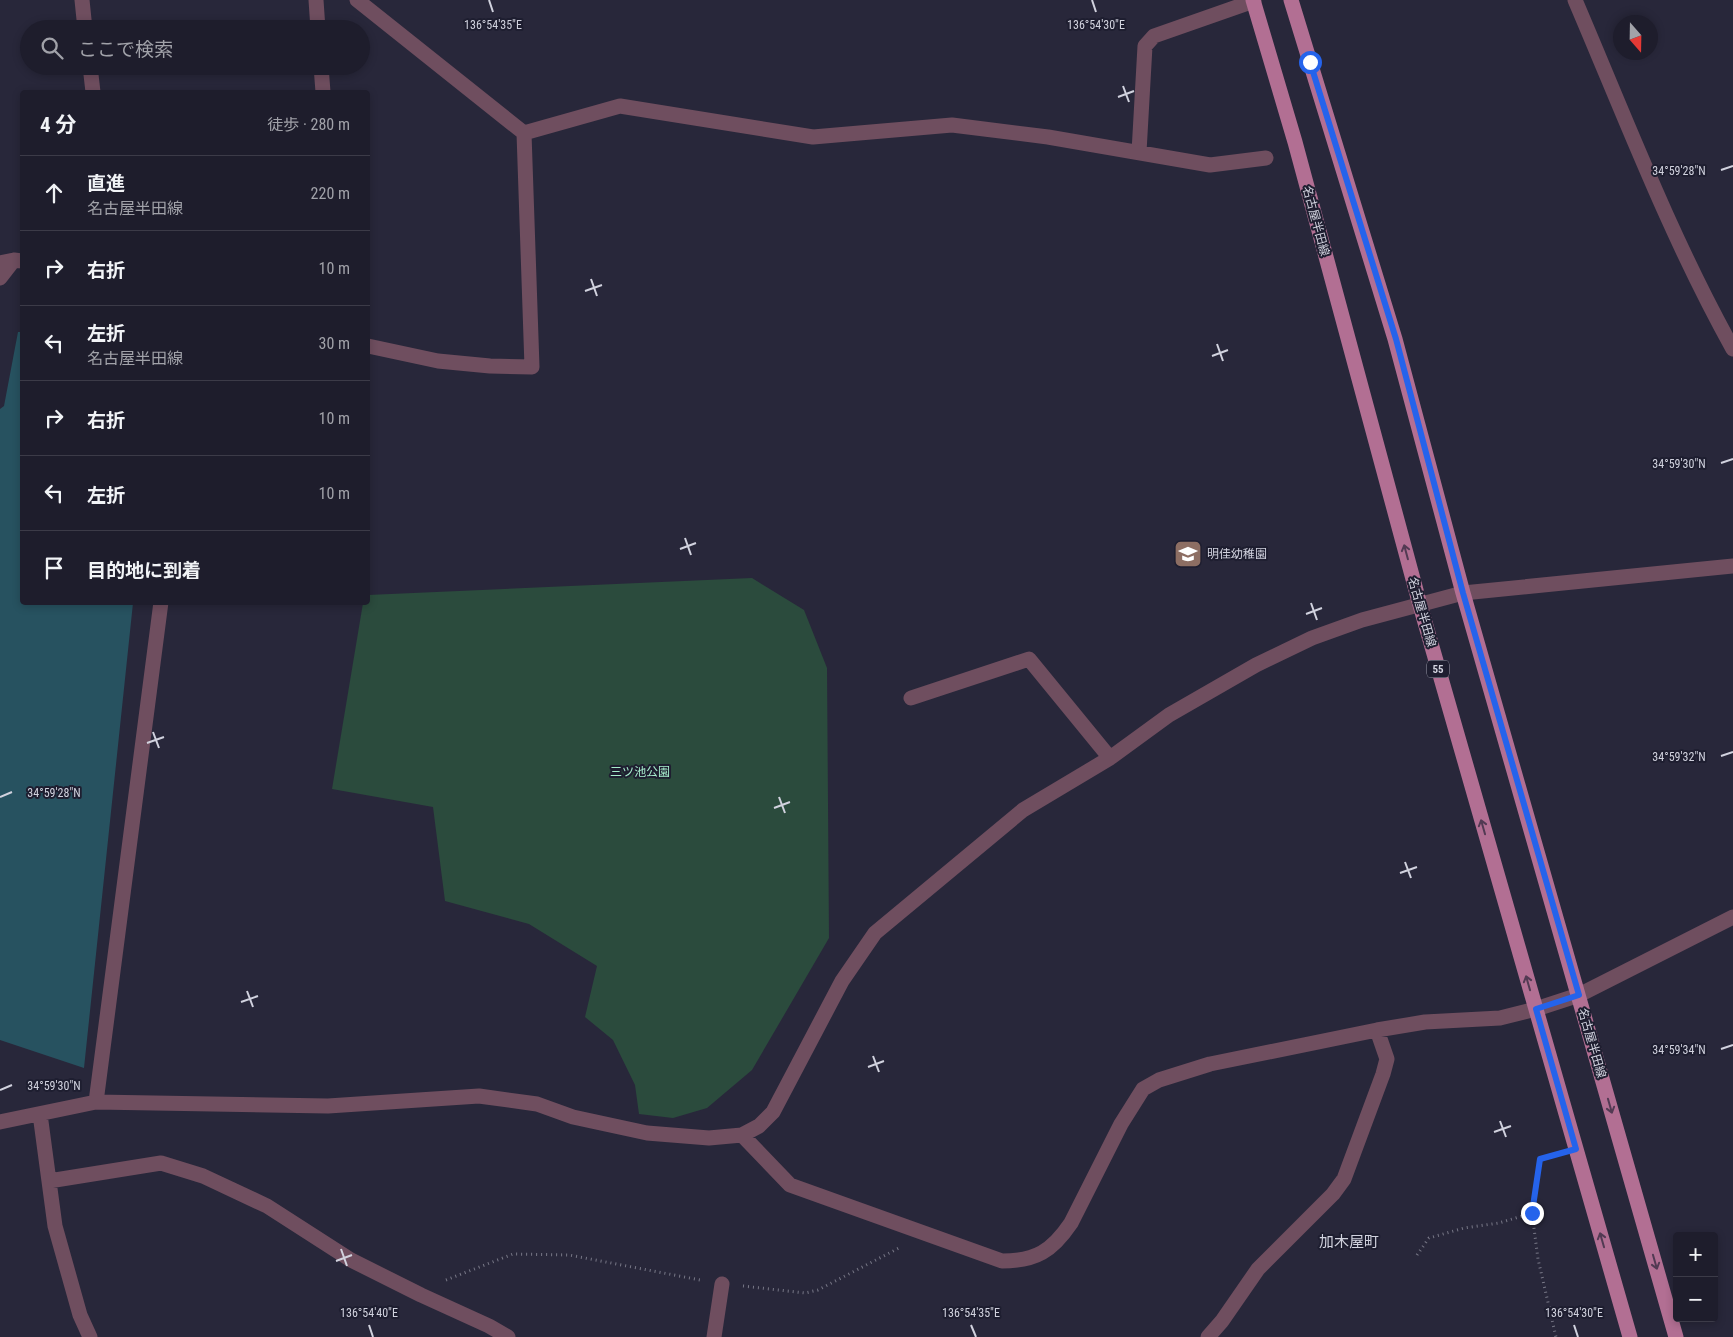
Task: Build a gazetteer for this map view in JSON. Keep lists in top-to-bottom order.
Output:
{
  "streets": {
    "main road": ["名古屋半田線", "55"]
  },
  "districts": ["加木屋町"],
  "parks": ["三ツ池公園"],
  "places": {
    "school or university": ["明佳幼稚園"]
  },
  "north": "bottom",
  "page": {
    "search": "ここで検索",
    "heading": ["4 分", "徒歩 · 280 m"],
    "list": [
      ["直進", "名古屋半田線", "220 m"],
      ["右折", "10 m"],
      ["左折", "名古屋半田線", "30 m"],
      ["右折", "10 m"],
      ["左折", "10 m"],
      "目的地に到着"
    ],
    "map_buttons": ["+", "−"]
  },
  "coordinates": [
    "136°54'35\"E",
    "136°54'30\"E",
    "34°59'28\"N",
    "34°59'30\"N",
    "34°59'32\"N",
    "34°59'34\"N",
    "136°54'40\"E"
  ]
}
